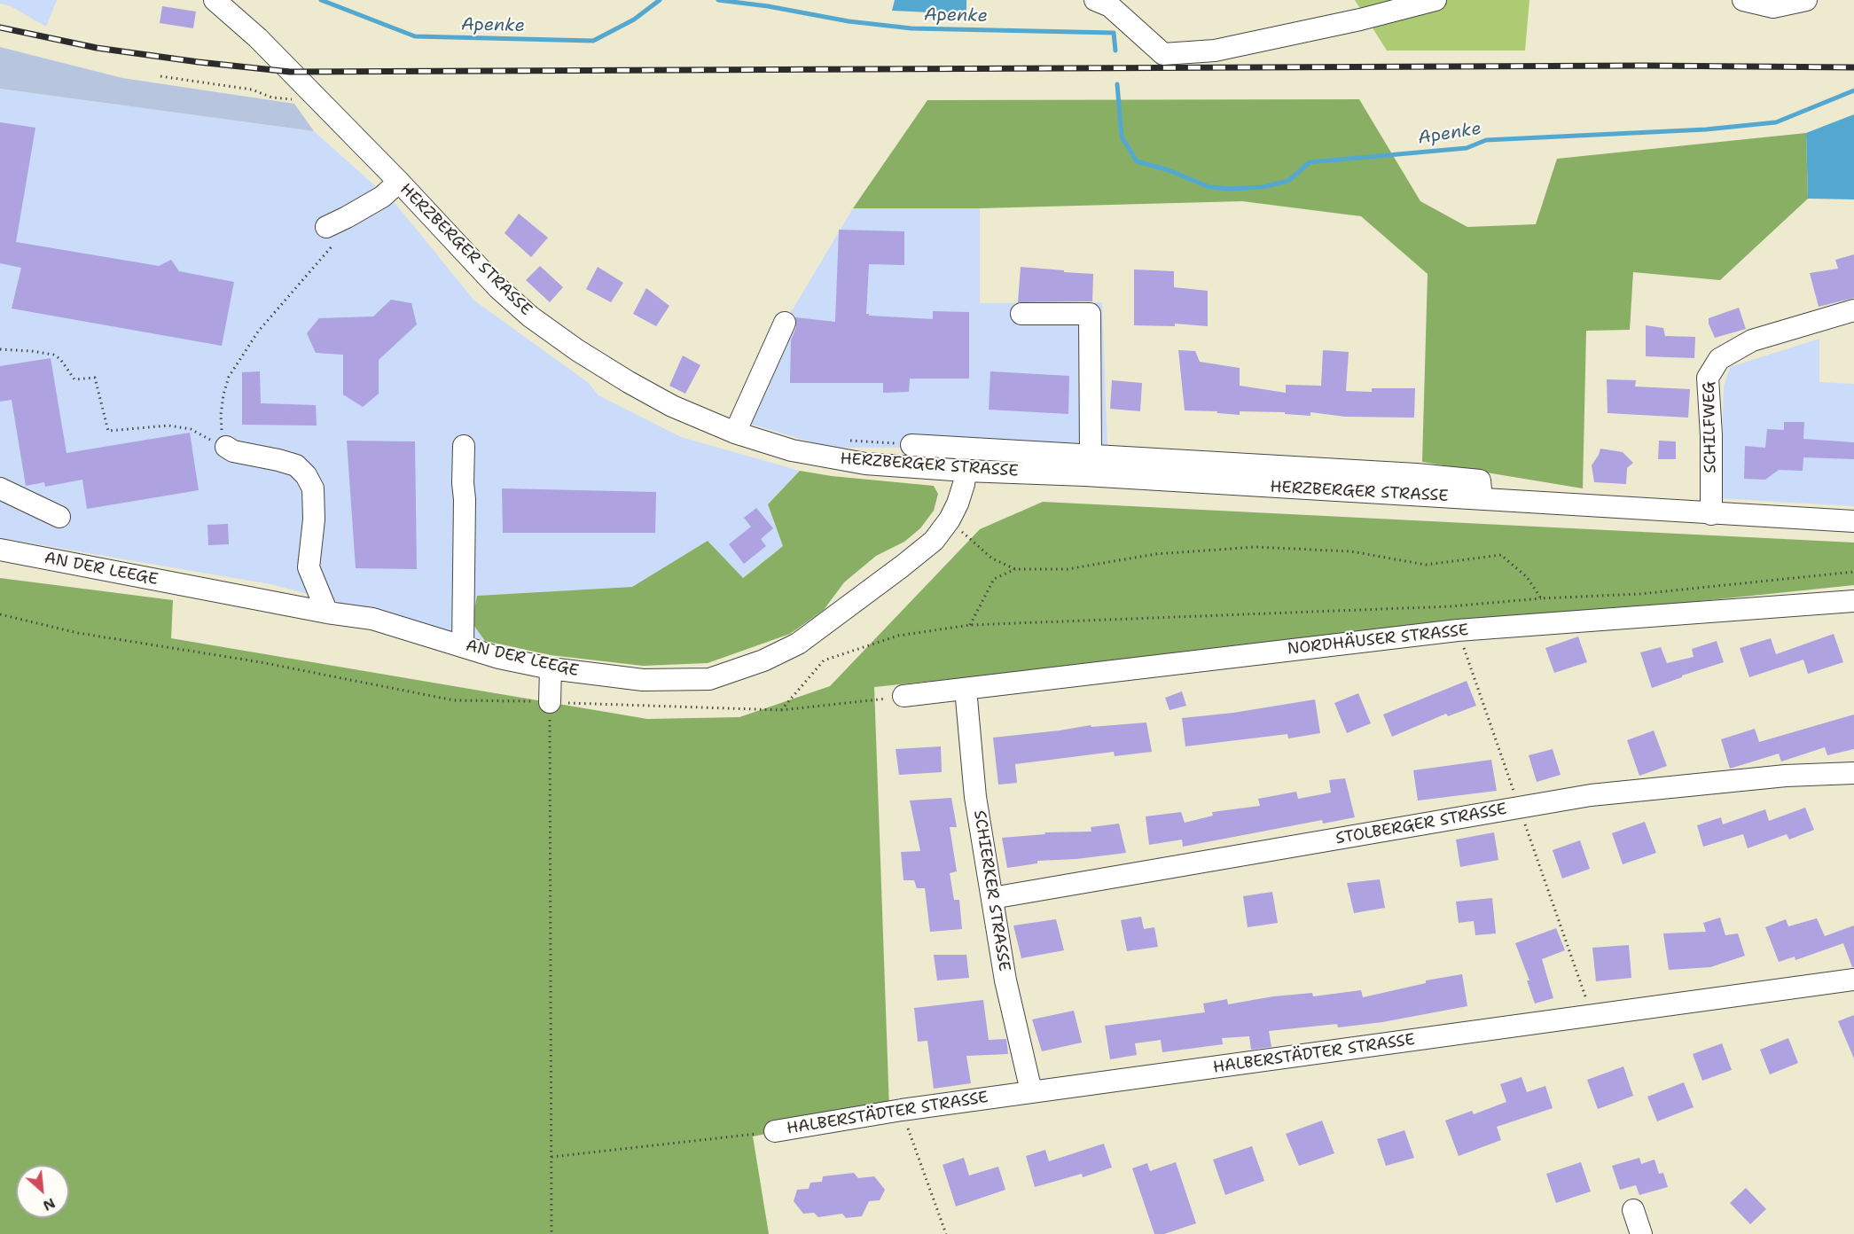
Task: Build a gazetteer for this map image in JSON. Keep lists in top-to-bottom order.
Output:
{
  "streets": {
    "street": [
      "HERZBERGER STRASSE",
      "SCHILFWEG",
      "AN DER LEEGE",
      "NORDHÄUSER STRASSE",
      "STOLBERGER STRASSE",
      "SCHIERKER STRASSE",
      "HALBERSTÄDTER STRASSE"
    ]
  },
  "crossings": [
    ["HERZBERGER STRASSE", "SCHILFWEG"],
    ["HERZBERGER STRASSE", "AN DER LEEGE"],
    ["NORDHÄUSER STRASSE", "SCHIERKER STRASSE"],
    ["STOLBERGER STRASSE", "SCHIERKER STRASSE"],
    ["SCHIERKER STRASSE", "HALBERSTÄDTER STRASSE"]
  ],
  "water": ["Apenke"],
  "north": "bottom right"
}
